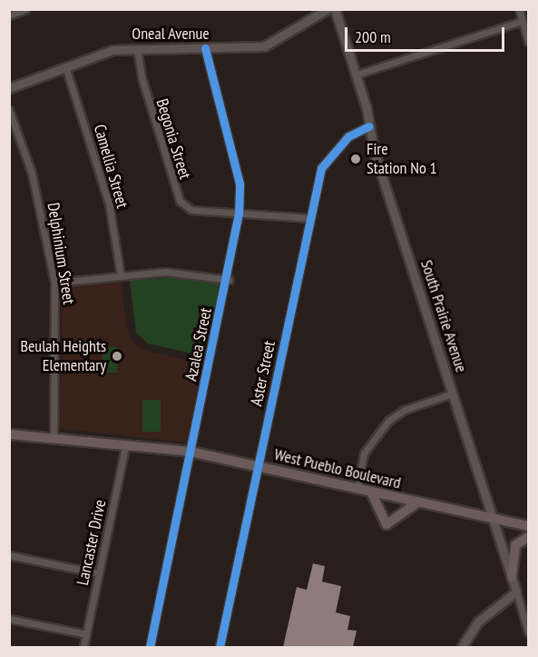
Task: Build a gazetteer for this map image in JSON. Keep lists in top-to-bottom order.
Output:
{
  "streets": {
    "main road": ["Oneal Avenue", "South Prairie Avenue", "West Pueblo Boulevard"],
    "street": [
      "Begonia Street",
      "Camellia Street",
      "Delphinium Street",
      "Azalea Street",
      "Aster Street",
      "Lancaster Drive"
    ]
  },
  "crossings": [
    ["Oneal Avenue", "Begonia Street"],
    ["Oneal Avenue", "Camellia Street"],
    ["Oneal Avenue", "Azalea Street"],
    ["Begonia Street", "Azalea Street"],
    ["Begonia Street", "Aster Street"],
    ["Delphinium Street", "West Pueblo Boulevard"],
    ["South Prairie Avenue", "Aster Street"],
    ["South Prairie Avenue", "West Pueblo Boulevard"],
    ["Azalea Street", "West Pueblo Boulevard"],
    ["Aster Street", "West Pueblo Boulevard"],
    ["West Pueblo Boulevard", "Lancaster Drive"]
  ],
  "places": ["Fire Station No 1", "Beulah Heights Elementary"],
  "scale_bar": "200 m"
}
